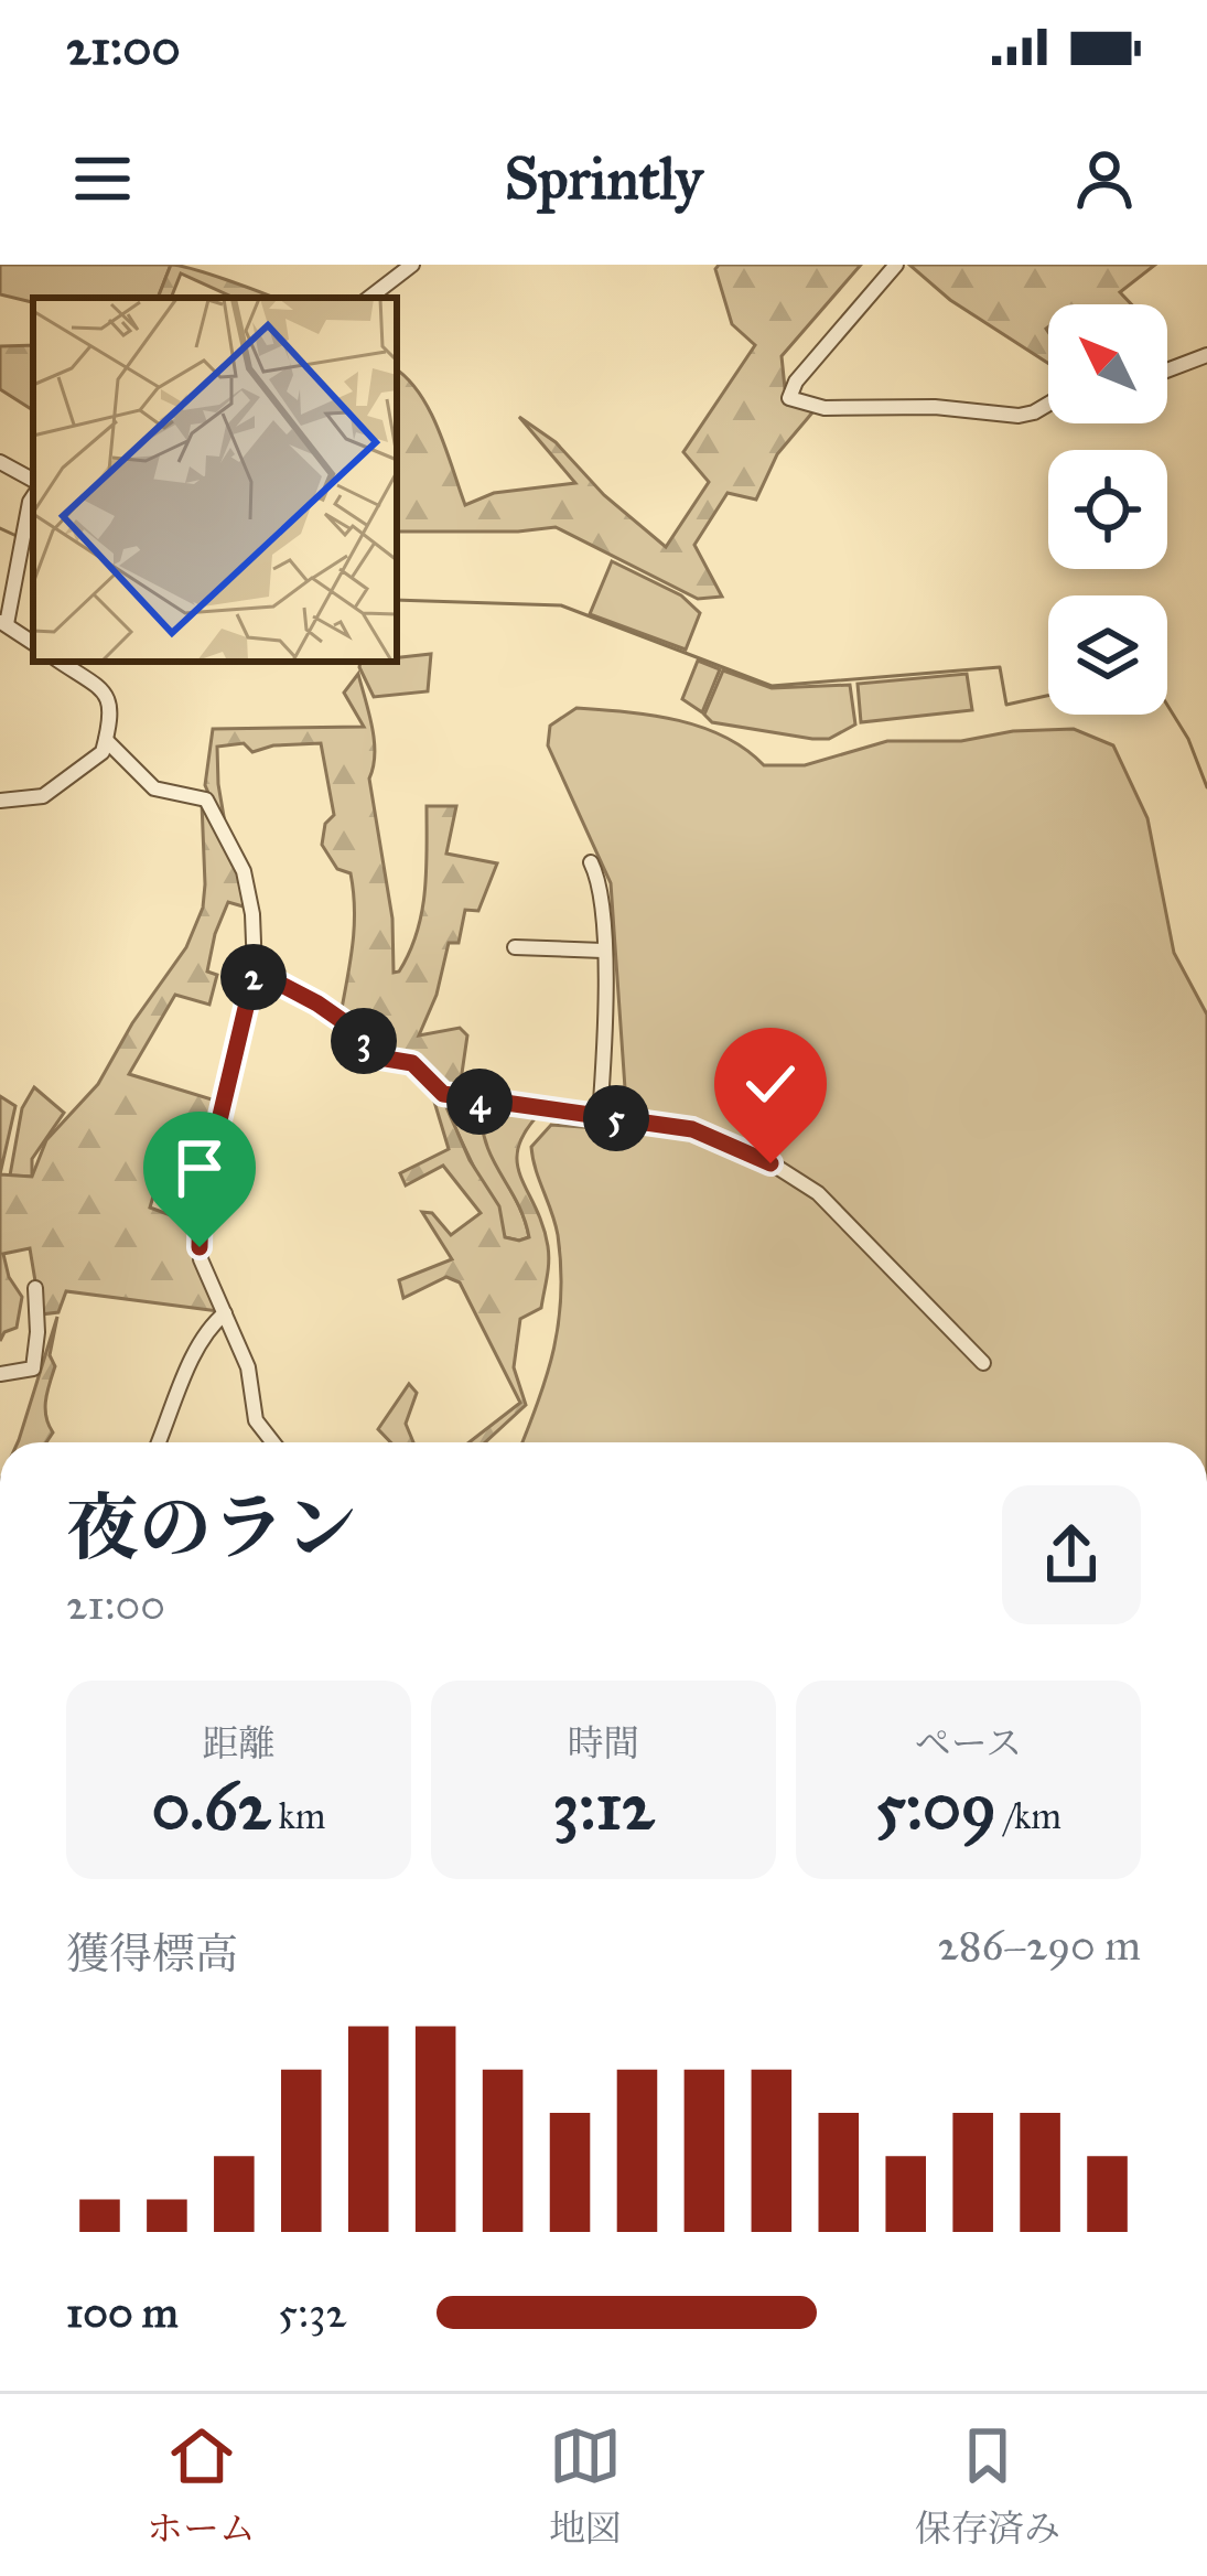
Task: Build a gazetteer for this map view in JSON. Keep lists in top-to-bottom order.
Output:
{
  "north": "top left",
  "page": {
    "status": "21:00",
    "header": "Sprintly",
    "pins": [
      "2",
      "3",
      "4",
      "5"
    ],
    "heading": ["夜のラン", "21:00"],
    "stats": [
      ["距離", "0.62 km"],
      ["時間", "3:12"],
      ["ペース", "5:09 /km"]
    ],
    "chart": ["獲得標高", "286–290 m"],
    "list": [
      {
        "name": "100 m",
        "note": "5:32"
      }
    ],
    "tabs": ["ホーム", "地図", "保存済み"]
  }
}
